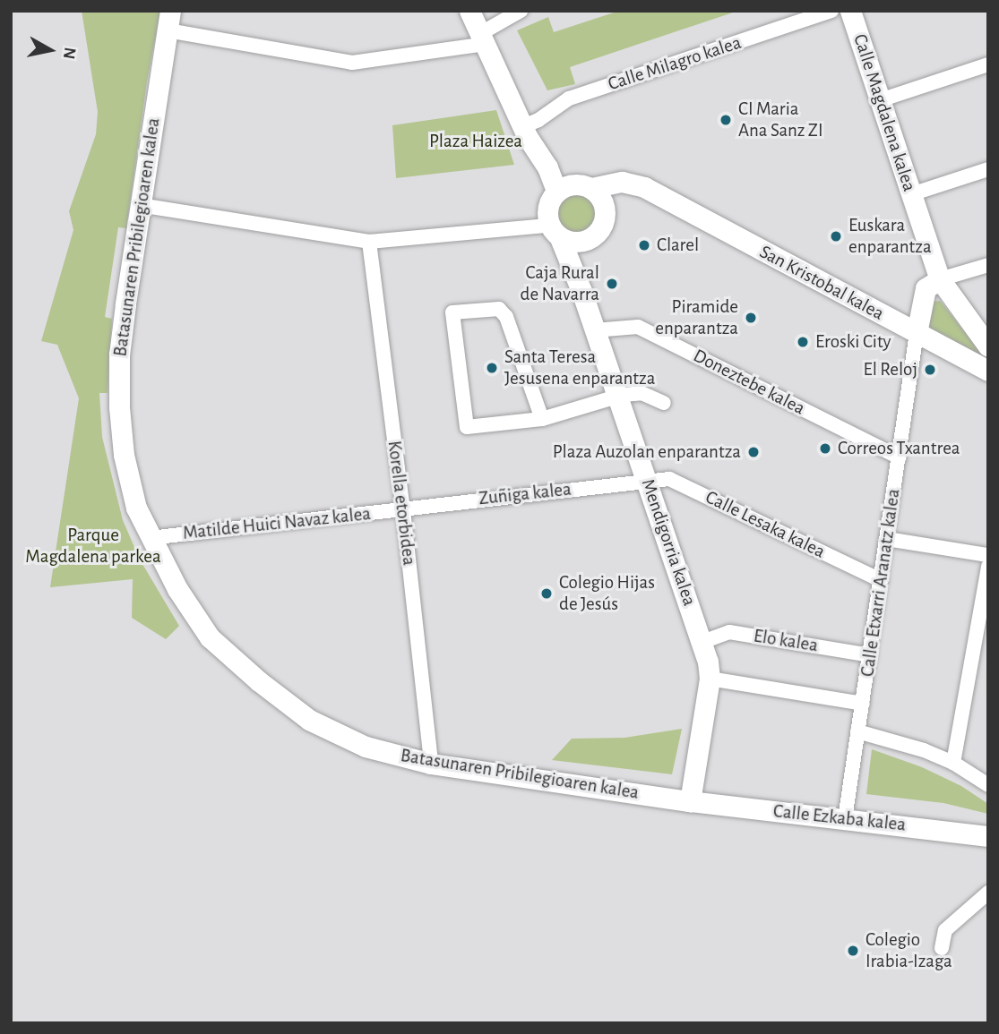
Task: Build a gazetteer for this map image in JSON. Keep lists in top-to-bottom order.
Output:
{
  "streets": {
    "street": [
      "Calle Milagro kalea",
      "Calle Magdalena kalea",
      "Batasunaren Pribilegioaren kalea",
      "San Kristobal kalea",
      "Doneztebe kalea",
      "Zuñiga kalea",
      "Korella etorbidea",
      "Matilde Huici Navaz kalea",
      "Calle Lesaka kalea",
      "Mendigorria kalea",
      "Calle Etxarri Aranatz kalea",
      "Elo kalea",
      "Calle Ezkaba kalea"
    ]
  },
  "crossings": [
    ["Calle Magdalena kalea", "Calle Etxarri Aranatz kalea"],
    ["Batasunaren Pribilegioaren kalea", "Korella etorbidea"],
    ["Batasunaren Pribilegioaren kalea", "Matilde Huici Navaz kalea"],
    ["Batasunaren Pribilegioaren kalea", "Mendigorria kalea"],
    ["Batasunaren Pribilegioaren kalea", "Calle Ezkaba kalea"],
    ["San Kristobal kalea", "Mendigorria kalea"],
    ["San Kristobal kalea", "Calle Etxarri Aranatz kalea"],
    ["Doneztebe kalea", "Mendigorria kalea"],
    ["Doneztebe kalea", "Calle Etxarri Aranatz kalea"],
    ["Zuñiga kalea", "Korella etorbidea"],
    ["Zuñiga kalea", "Matilde Huici Navaz kalea"],
    ["Zuñiga kalea", "Calle Lesaka kalea"],
    ["Zuñiga kalea", "Mendigorria kalea"],
    ["Korella etorbidea", "Matilde Huici Navaz kalea"],
    ["Calle Lesaka kalea", "Mendigorria kalea"],
    ["Calle Lesaka kalea", "Calle Etxarri Aranatz kalea"],
    ["Mendigorria kalea", "Elo kalea"],
    ["Mendigorria kalea", "Calle Ezkaba kalea"],
    ["Calle Etxarri Aranatz kalea", "Elo kalea"],
    ["Calle Etxarri Aranatz kalea", "Calle Ezkaba kalea"]
  ],
  "parks": ["Plaza Haizea", "Parque Magdalena parkea"],
  "places": [
    "CI Maria Ana Sanz ZI",
    "Euskara enparantza",
    "Clarel",
    "Caja Rural de Navarra",
    "Piramide enparantza",
    "Eroski City",
    "Santa Teresa Jesusena enparantza",
    "El Reloj",
    "Correos Txantrea",
    "Plaza Auzolan enparantza",
    "Colegio Hijas de Jesús",
    "Colegio Irabia-Izaga"
  ],
  "north": "right"
}
